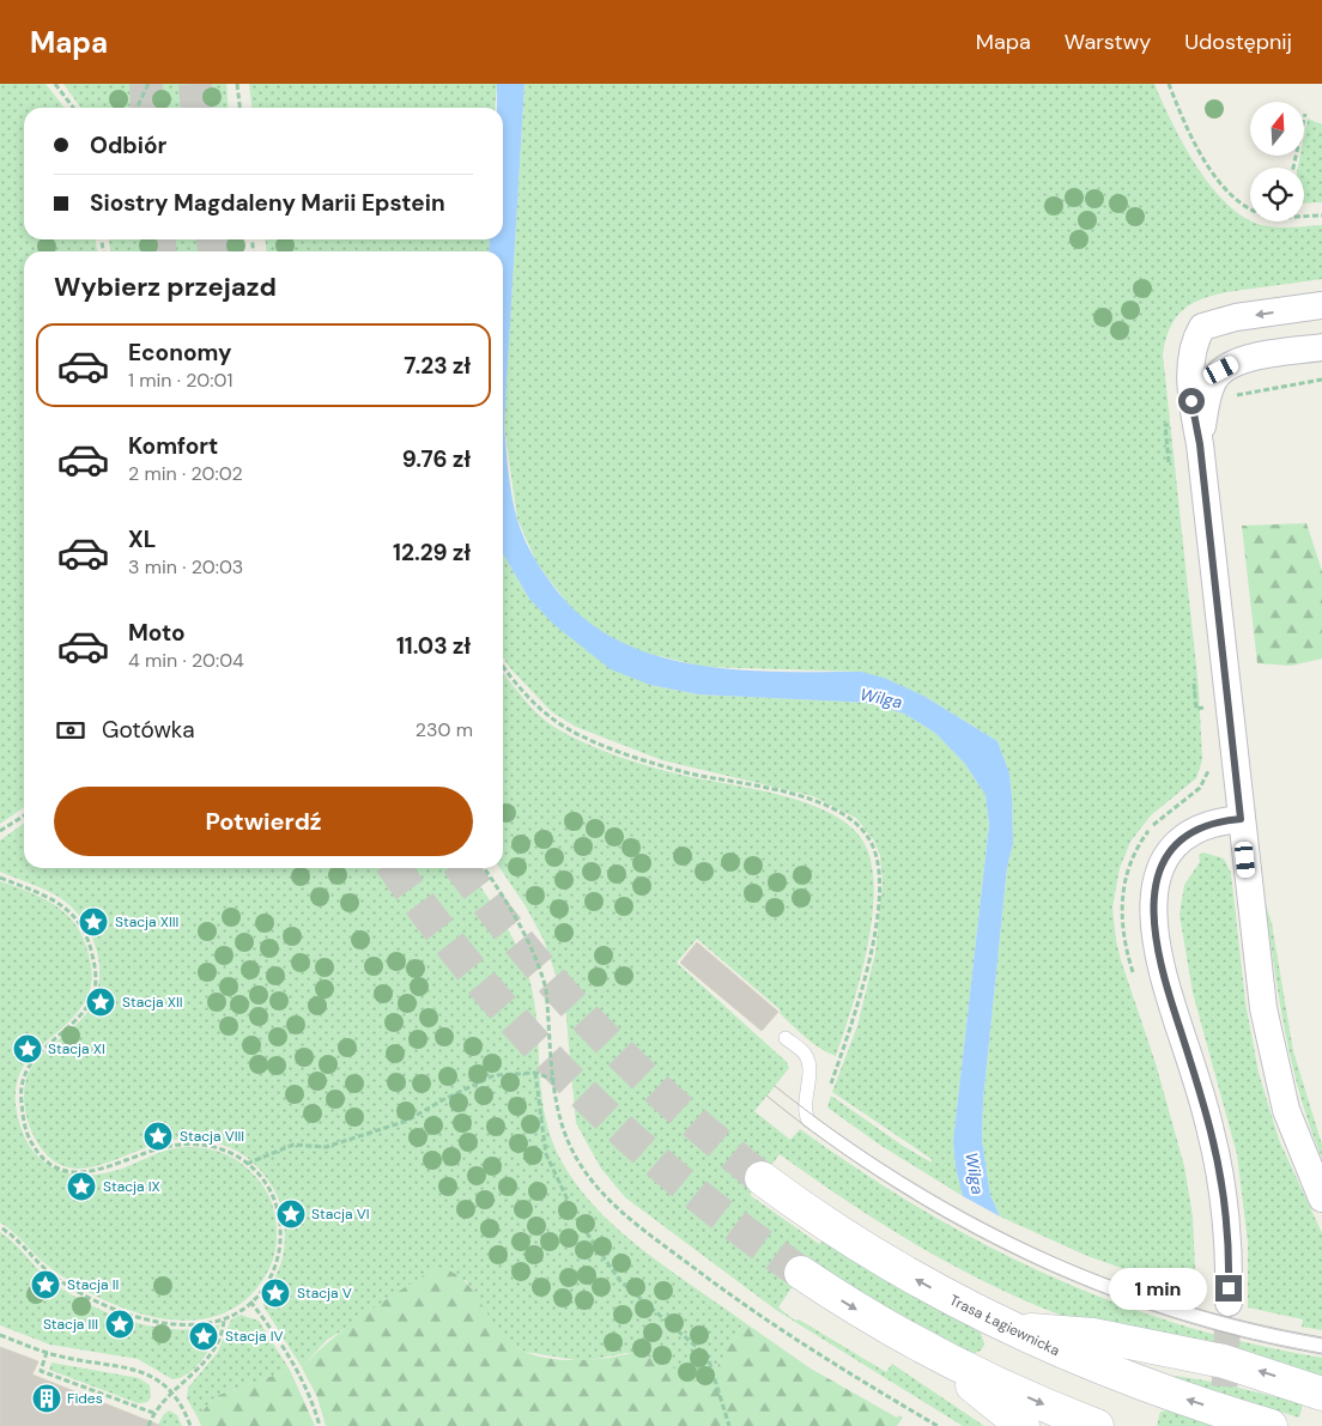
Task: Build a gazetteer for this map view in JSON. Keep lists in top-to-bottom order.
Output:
{
  "streets": {
    "main road": ["Trasa Łagiewnicka"]
  },
  "water": ["Wilga"],
  "places": {
    "place": [
      "Stacja XIII",
      "Stacja XII",
      "Stacja XI",
      "Stacja VIII",
      "Stacja IX",
      "Stacja VI",
      "Stacja II",
      "Stacja V",
      "Stacja III",
      "Stacja IV"
    ],
    "building": ["Fides"]
  },
  "north": "top",
  "page": {
    "header": "Mapa",
    "nav": ["Mapa", "Warstwy", "Udostępnij"],
    "banner": ["Odbiór", "Siostry Magdaleny Marii Epstein"],
    "heading": "Wybierz przejazd",
    "list": [
      {
        "name": "Economy",
        "note": "1 min · 20:01",
        "value": "7.23 zł"
      },
      {
        "name": "Komfort",
        "note": "2 min · 20:02",
        "value": "9.76 zł"
      },
      {
        "name": "XL",
        "note": "3 min · 20:03",
        "value": "12.29 zł"
      },
      {
        "name": "Moto",
        "note": "4 min · 20:04",
        "value": "11.03 zł"
      }
    ],
    "pay": ["Gotówka", "230 m"],
    "buttons": "Potwierdź",
    "bubble": "1 min"
  }
}
